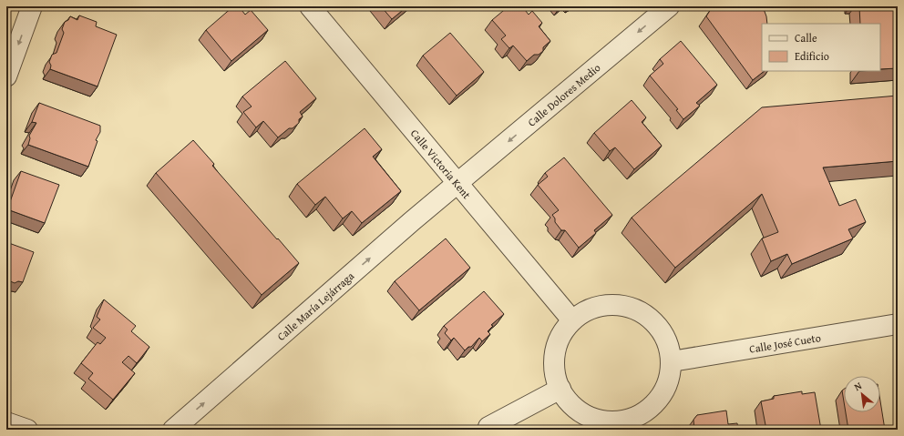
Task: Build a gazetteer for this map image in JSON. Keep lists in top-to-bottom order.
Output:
{
  "streets": {
    "street": [
      "Calle Dolores Medio",
      "Calle Victoria Kent",
      "Calle María Lejárraga",
      "Calle José Cueto"
    ]
  },
  "crossings": [
    ["Calle Dolores Medio", "Calle Victoria Kent"],
    ["Calle Dolores Medio", "Calle María Lejárraga"],
    ["Calle Victoria Kent", "Calle María Lejárraga"],
    ["Calle Victoria Kent", "Calle José Cueto"]
  ],
  "one_way": ["Calle Dolores Medio", "Calle María Lejárraga"],
  "legend": ["Calle", "Edificio"],
  "north": "top left"
}
